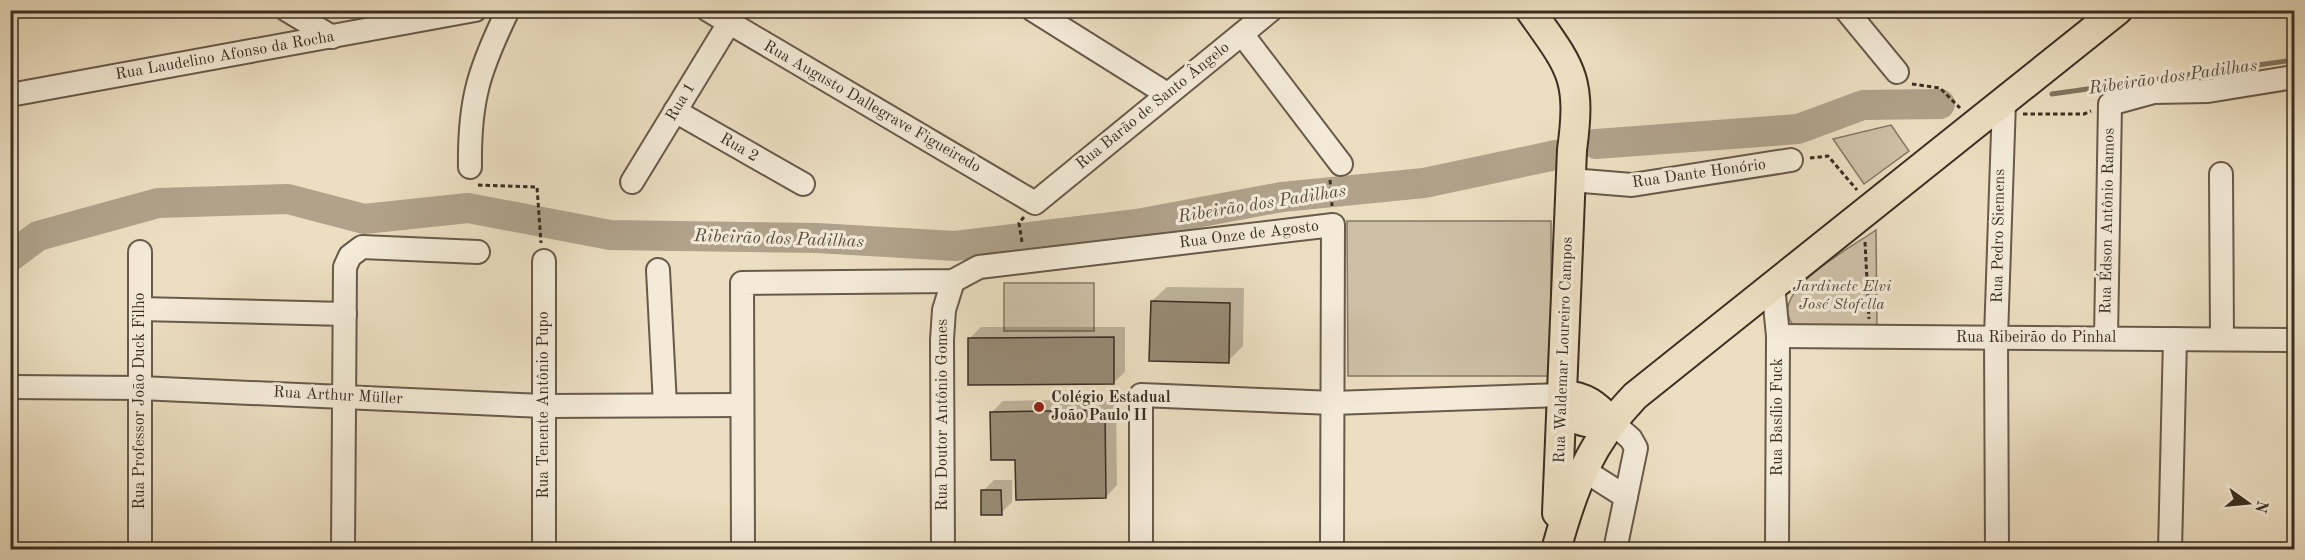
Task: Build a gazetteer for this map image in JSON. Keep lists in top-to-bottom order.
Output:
{
  "streets": {
    "main road": ["Rua Waldemar Loureiro Campos"],
    "street": [
      "Rua Laudelino Afonso da Rocha",
      "Rua 1",
      "Rua Barão de Santo Ângelo",
      "Rua Augusto Dallegrave Figueiredo",
      "Rua 2",
      "Rua Dante Honório",
      "Rua Édson Antônio Ramos",
      "Rua Onze de Agosto",
      "Rua Pedro Siemens",
      "Rua Ribeirão do Pinhal",
      "Rua Arthur Müller",
      "Rua Professor João Duck Filho",
      "Rua Tenente Antônio Pupo",
      "Rua Doutor Antônio Gomes",
      "Rua Basílio Fuck"
    ]
  },
  "crossings": [
    ["Rua 1", "Rua Augusto Dallegrave Figueiredo"],
    ["Rua 1", "Rua 2"],
    ["Rua Barão de Santo Ângelo", "Rua Augusto Dallegrave Figueiredo"],
    ["Rua Dante Honório", "Rua Waldemar Loureiro Campos"],
    ["Rua Édson Antônio Ramos", "Rua Ribeirão do Pinhal"],
    ["Rua Onze de Agosto", "Rua Doutor Antônio Gomes"],
    ["Rua Pedro Siemens", "Rua Ribeirão do Pinhal"],
    ["Rua Pedro Siemens", "Rua Waldemar Loureiro Campos"],
    ["Rua Ribeirão do Pinhal", "Rua Basílio Fuck"],
    ["Rua Waldemar Loureiro Campos", "Rua Basílio Fuck"],
    ["Rua Arthur Müller", "Rua Professor João Duck Filho"],
    ["Rua Arthur Müller", "Rua Tenente Antônio Pupo"]
  ],
  "water": ["Ribeirão dos Padilhas"],
  "parks": ["Jardinete Elvi José Stofella"],
  "places": ["Colégio Estadual João Paulo II"],
  "north": "right"
}
